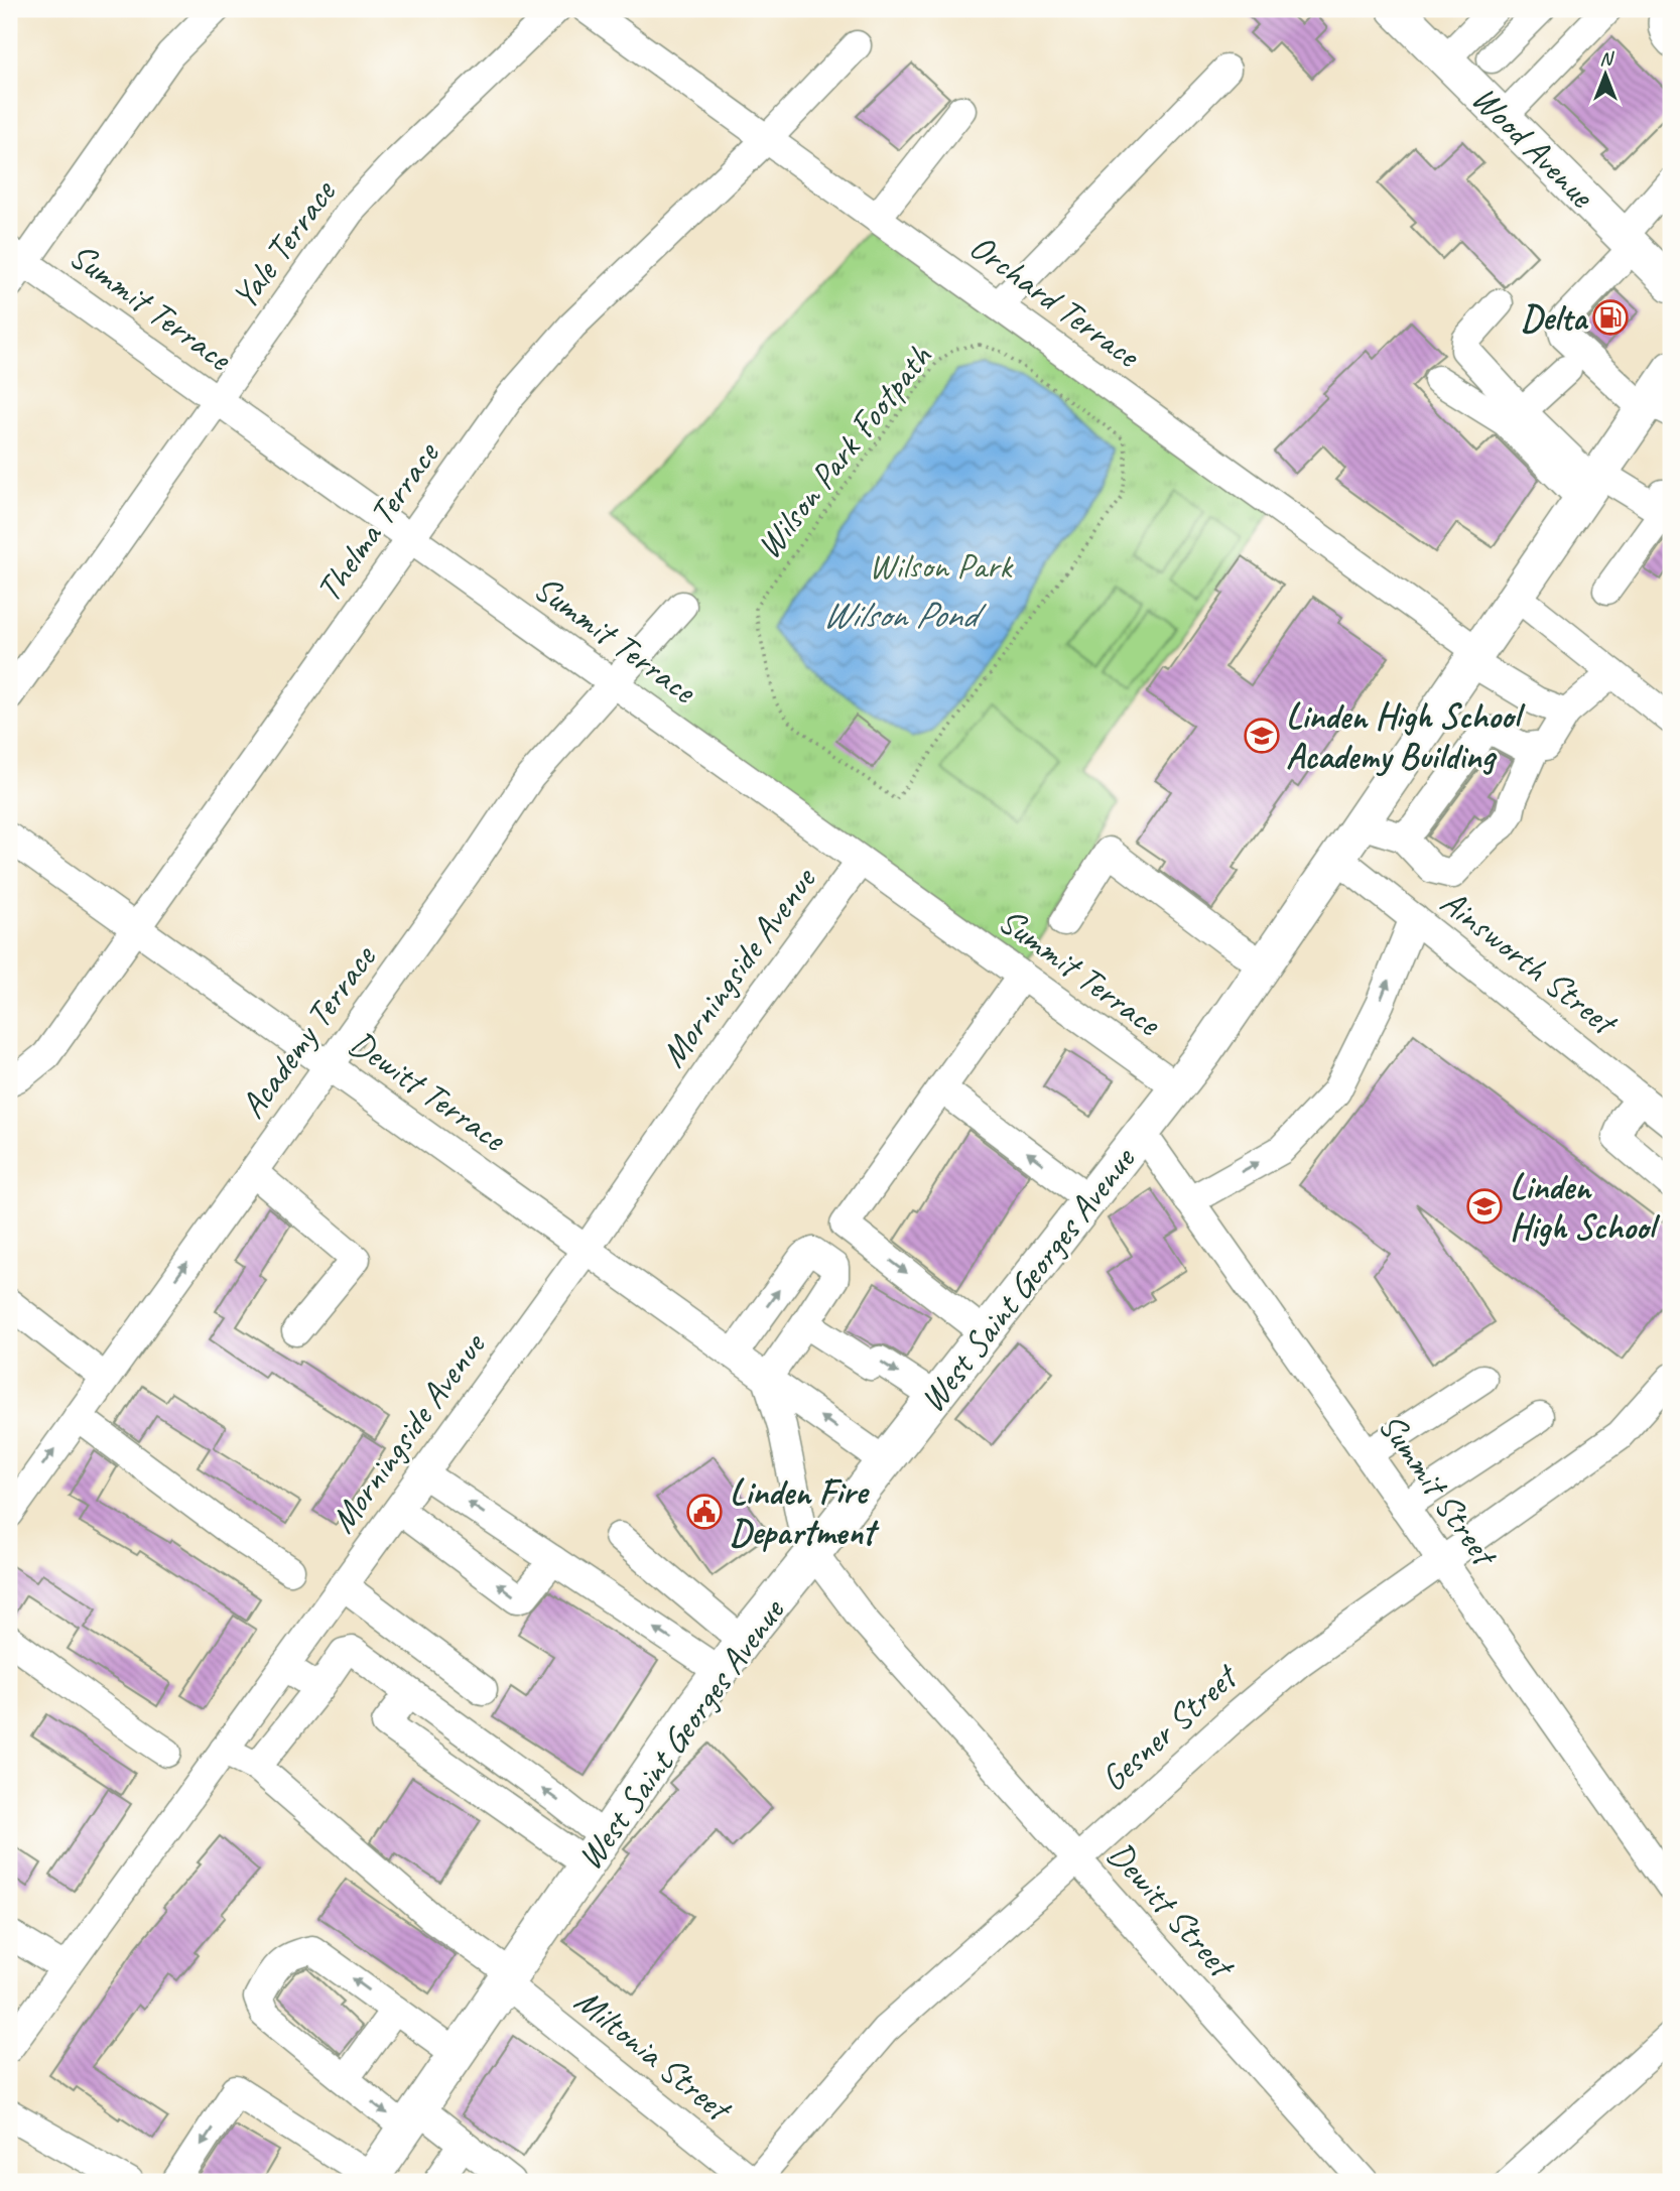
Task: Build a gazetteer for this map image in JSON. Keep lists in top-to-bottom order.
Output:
{
  "streets": {
    "main road": ["Wood Avenue", "West Saint Georges Avenue"],
    "street": [
      "Yale Terrace",
      "Orchard Terrace",
      "Summit Terrace",
      "Thelma Terrace",
      "Ainsworth Street",
      "Morningside Avenue",
      "Academy Terrace",
      "Dewitt Terrace",
      "Summit Street",
      "Gesner Street",
      "Dewitt Street",
      "Miltonia Street"
    ],
    "path": ["Wilson Park Footpath"]
  },
  "crossings": [
    ["Yale Terrace", "Summit Terrace"],
    ["Orchard Terrace", "Thelma Terrace"],
    ["Orchard Terrace", "West Saint Georges Avenue"],
    ["Summit Terrace", "Thelma Terrace"],
    ["Summit Terrace", "Morningside Avenue"],
    ["Summit Terrace", "Academy Terrace"],
    ["Summit Terrace", "West Saint Georges Avenue"],
    ["Thelma Terrace", "Dewitt Terrace"],
    ["Ainsworth Street", "West Saint Georges Avenue"],
    ["Morningside Avenue", "Dewitt Terrace"],
    ["Morningside Avenue", "Miltonia Street"],
    ["Academy Terrace", "Dewitt Terrace"],
    ["Dewitt Terrace", "West Saint Georges Avenue"],
    ["West Saint Georges Avenue", "Summit Street"],
    ["West Saint Georges Avenue", "Dewitt Street"],
    ["West Saint Georges Avenue", "Miltonia Street"],
    ["Summit Street", "Gesner Street"],
    ["Gesner Street", "Dewitt Street"],
    ["Gesner Street", "Miltonia Street"]
  ],
  "water": ["Wilson Pond"],
  "parks": ["Wilson Park"],
  "places": {
    "fuel station": ["Delta"],
    "school or university": ["Linden High School Academy Building", "Linden High School"],
    "public building": ["Linden Fire Department"]
  },
  "north": "top"
}
